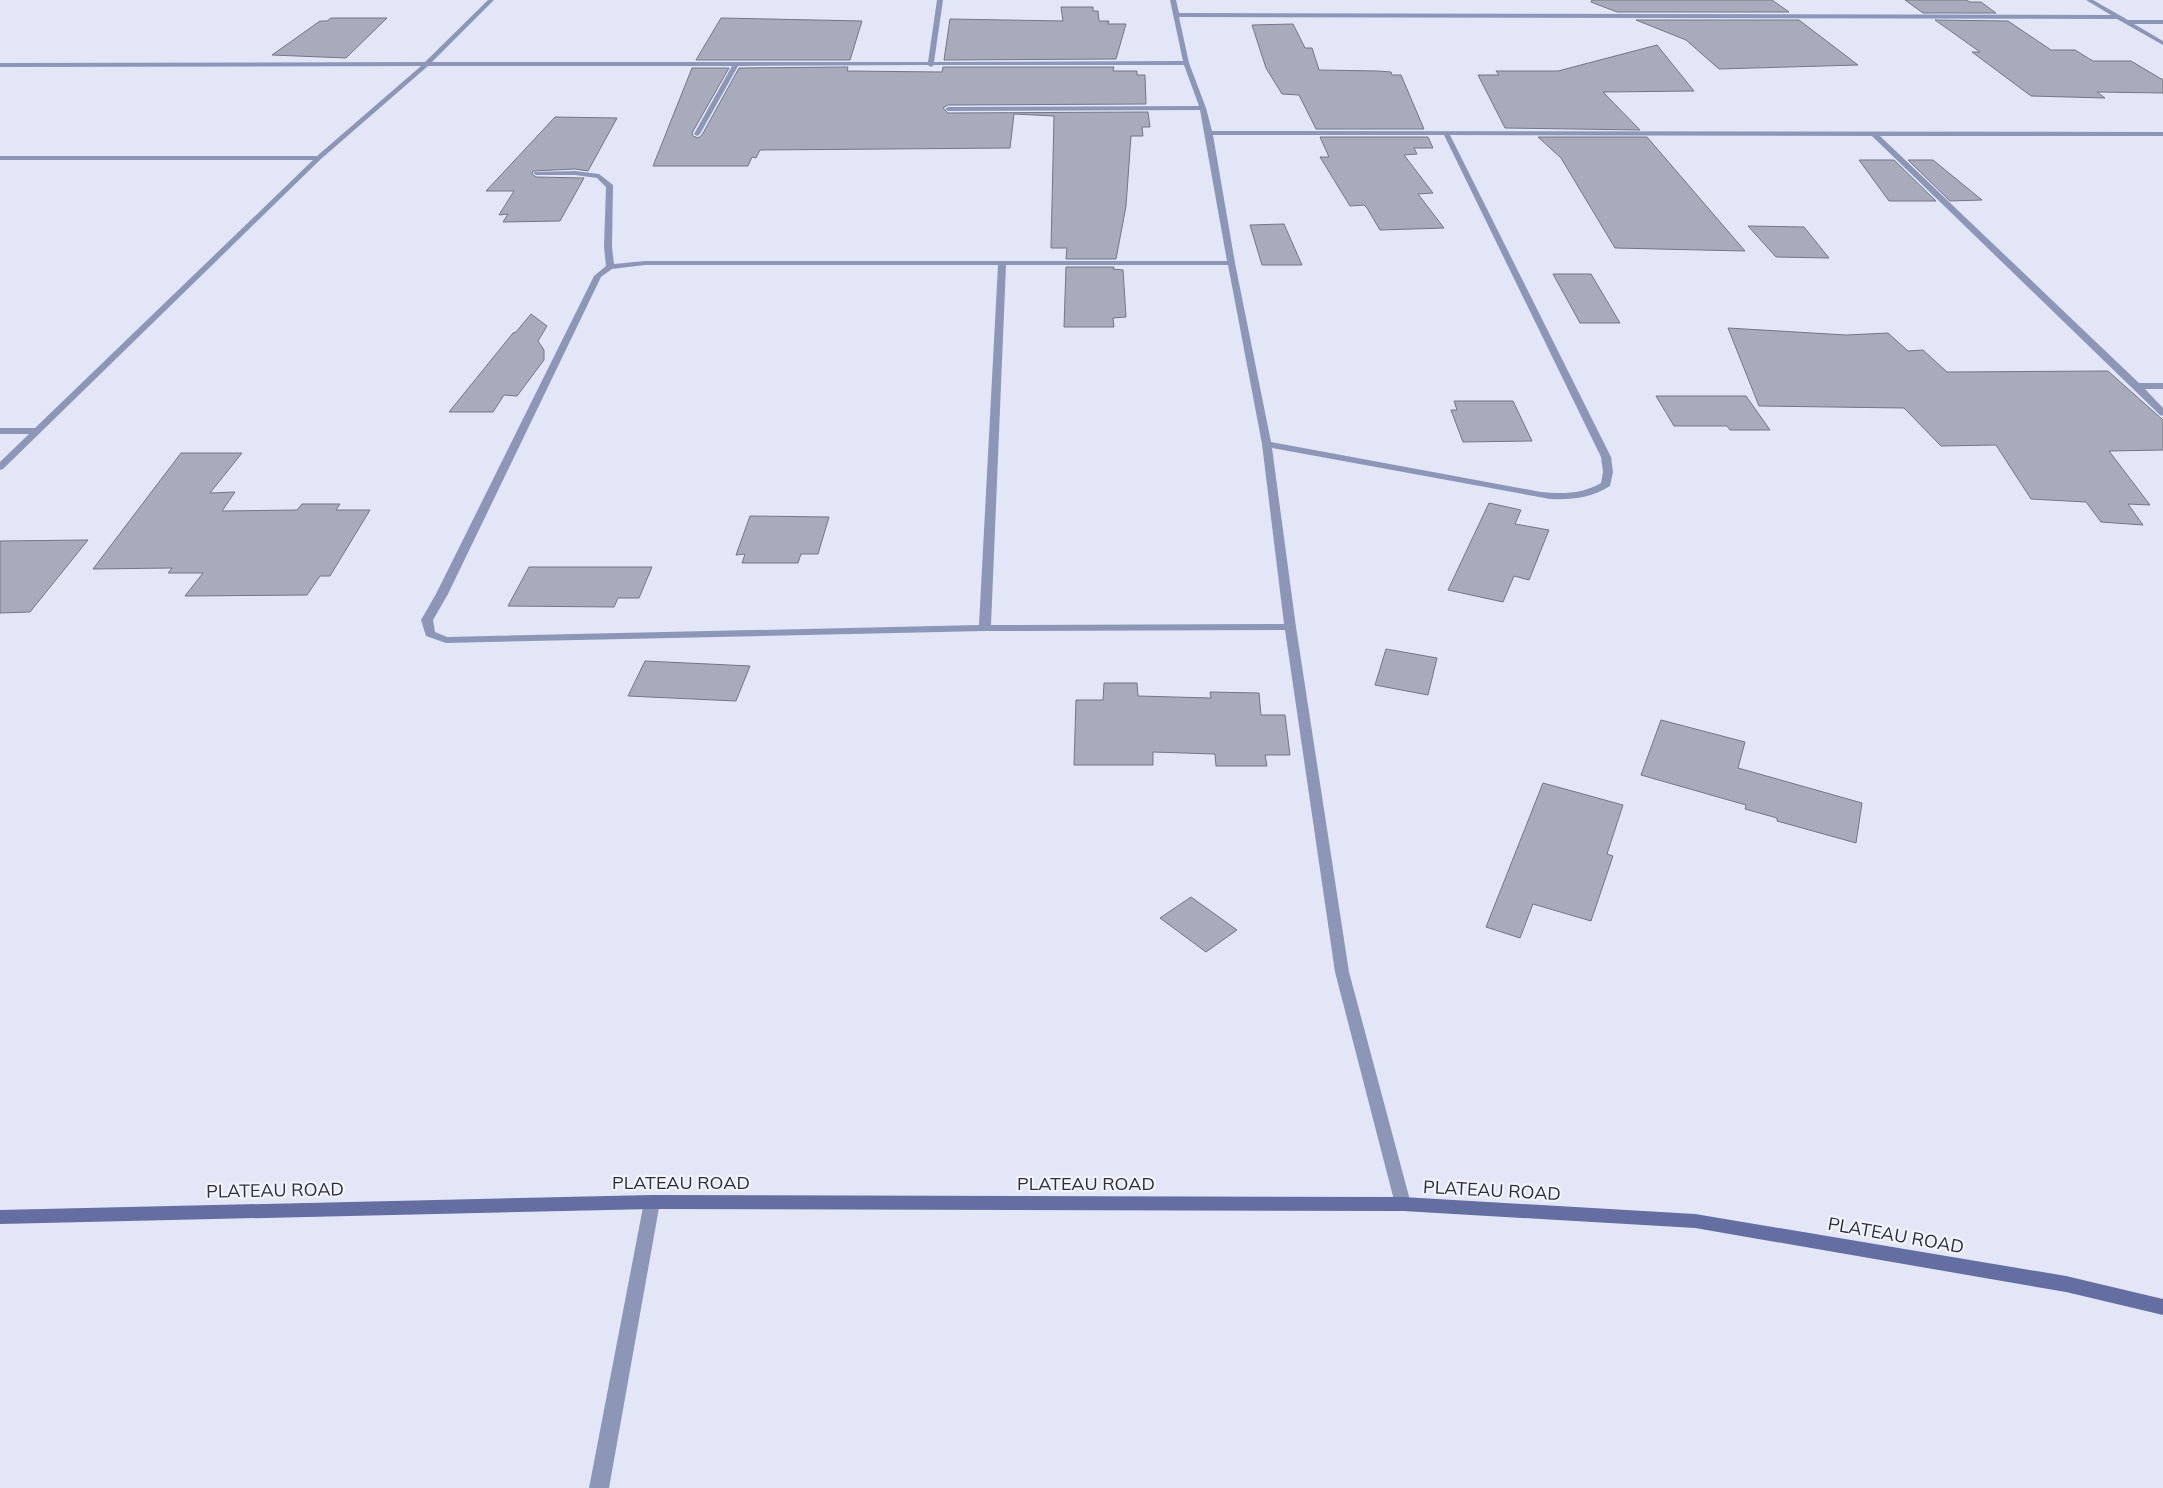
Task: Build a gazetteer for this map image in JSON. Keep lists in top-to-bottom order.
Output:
{
  "streets": {
    "street": ["PLATEAU ROAD"]
  }
}
